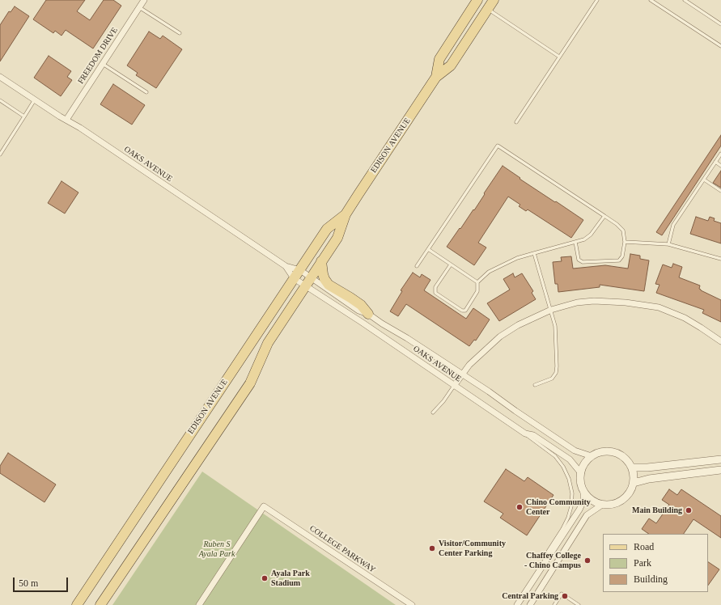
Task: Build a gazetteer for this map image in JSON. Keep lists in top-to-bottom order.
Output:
{
  "streets": {
    "main road": ["EDISON AVENUE"],
    "street": ["FREEDOM DRIVE", "OAKS AVENUE", "COLLEGE PARKWAY"]
  },
  "crossings": [
    ["FREEDOM DRIVE", "OAKS AVENUE"],
    ["EDISON AVENUE", "OAKS AVENUE"]
  ],
  "parks": ["Ruben S Ayala Park"],
  "places": [
    "Chino Community Center",
    "Main Building",
    "Visitor/Community Center Parking",
    "Chaffey College - Chino Campus",
    "Ayala Park Stadium",
    "Central Parking"
  ],
  "legend": ["Road", "Park", "Building"],
  "scale_bar": "50 m"
}
